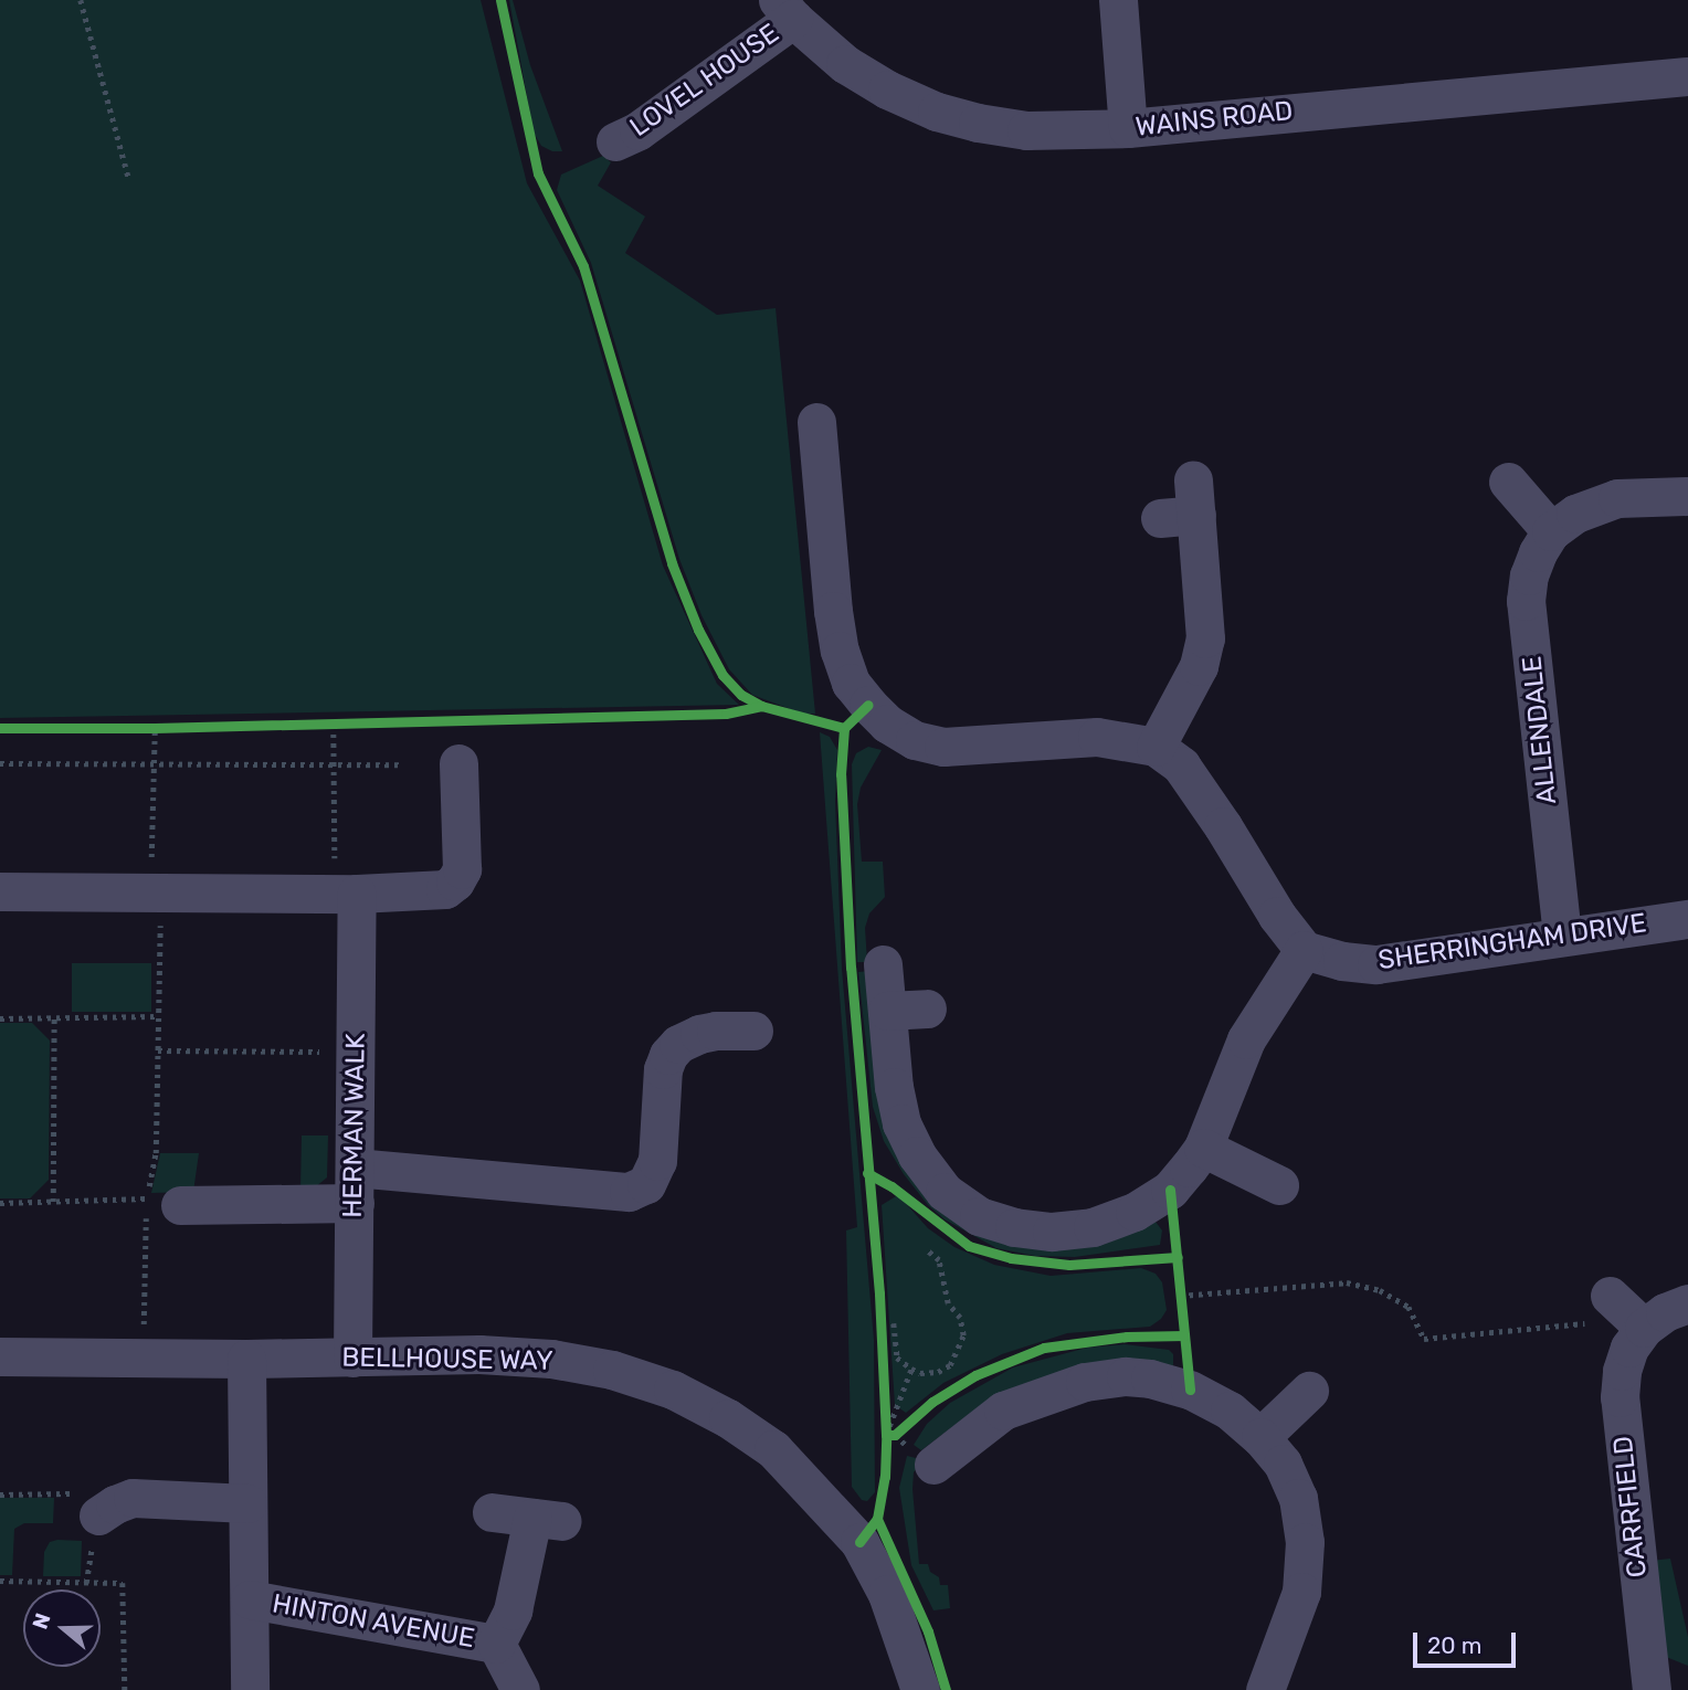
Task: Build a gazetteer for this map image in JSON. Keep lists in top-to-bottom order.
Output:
{
  "streets": {
    "street": [
      "LOVEL HOUSE",
      "WAINS ROAD",
      "ALLENDALE",
      "SHERRINGHAM DRIVE",
      "HERMAN WALK",
      "BELLHOUSE WAY",
      "CARRFIELD",
      "HINTON AVENUE"
    ]
  },
  "crossings": [
    ["LOVEL HOUSE", "WAINS ROAD"],
    ["ALLENDALE", "SHERRINGHAM DRIVE"],
    ["HERMAN WALK", "BELLHOUSE WAY"]
  ],
  "scale_bar": "20 m",
  "north": "left"
}
